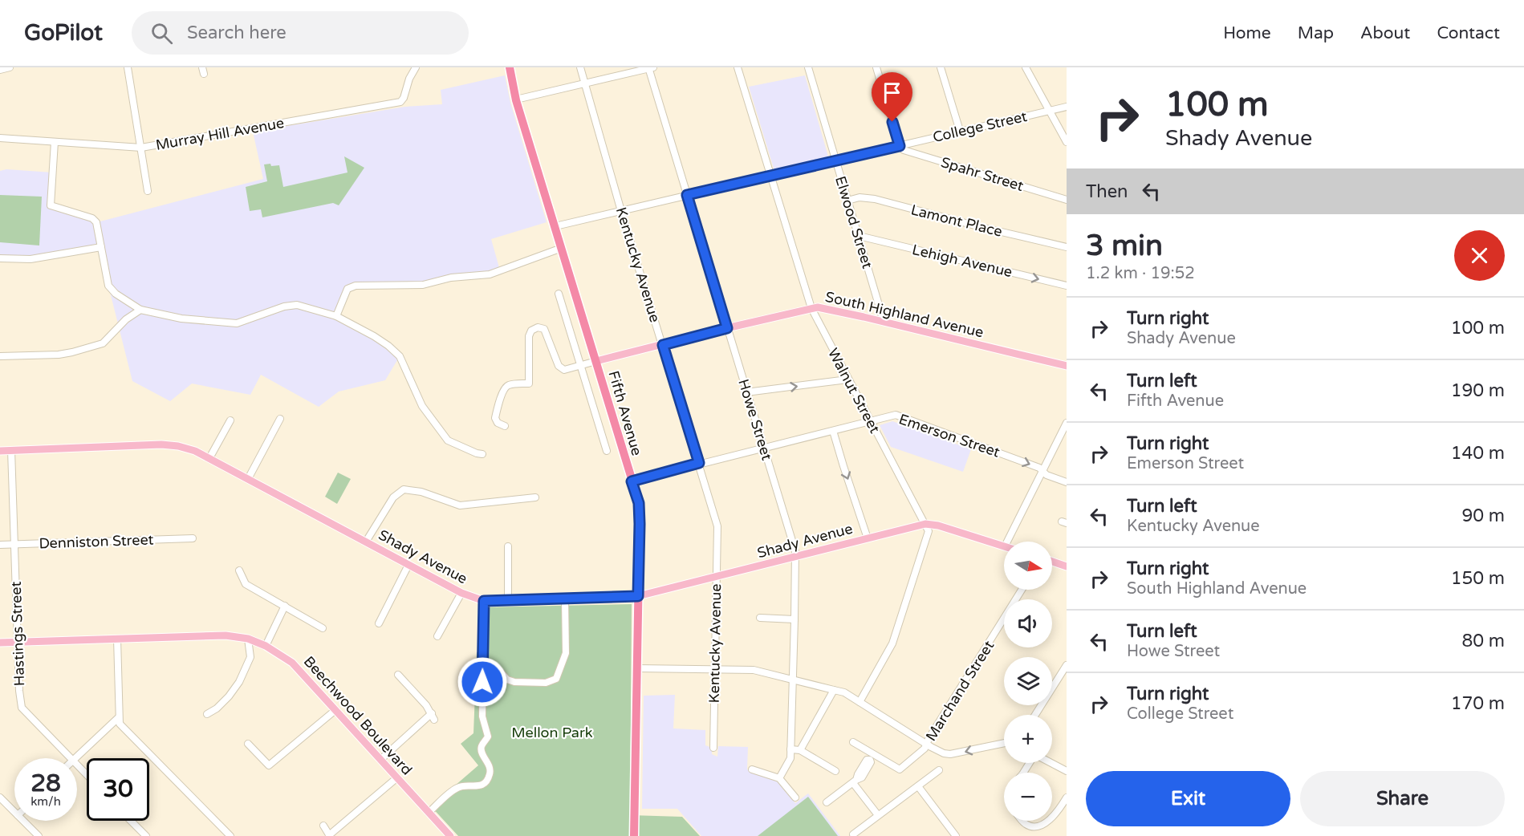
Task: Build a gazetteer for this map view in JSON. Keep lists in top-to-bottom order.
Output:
{
  "streets": {
    "highway": ["Fifth Avenue"],
    "main road": ["South Highland Avenue", "Shady Avenue", "Beechwood Boulevard"],
    "street": [
      "College Street",
      "Murray Hill Avenue",
      "Spahr Street",
      "Lamont Place",
      "Elwood Street",
      "Lehigh Avenue",
      "Kentucky Avenue",
      "Walnut Street",
      "Howe Street",
      "Emerson Street",
      "Denniston Street",
      "Hastings Street",
      "Marchand Street"
    ]
  },
  "crossings": [
    ["College Street", "Spahr Street"],
    ["College Street", "Elwood Street"],
    ["College Street", "Kentucky Avenue"],
    ["College Street", "Walnut Street"],
    ["College Street", "Fifth Avenue"],
    ["College Street", "Howe Street"],
    ["Lamont Place", "Elwood Street"],
    ["Elwood Street", "Lehigh Avenue"],
    ["Elwood Street", "South Highland Avenue"],
    ["Kentucky Avenue", "South Highland Avenue"],
    ["Kentucky Avenue", "Emerson Street"],
    ["Kentucky Avenue", "Shady Avenue"],
    ["South Highland Avenue", "Walnut Street"],
    ["South Highland Avenue", "Fifth Avenue"],
    ["South Highland Avenue", "Howe Street"],
    ["Walnut Street", "Emerson Street"],
    ["Walnut Street", "Shady Avenue"],
    ["Fifth Avenue", "Emerson Street"],
    ["Fifth Avenue", "Shady Avenue"],
    ["Howe Street", "Emerson Street"],
    ["Howe Street", "Shady Avenue"],
    ["Shady Avenue", "Hastings Street"],
    ["Denniston Street", "Hastings Street"],
    ["Hastings Street", "Beechwood Boulevard"]
  ],
  "one_way": ["Lehigh Avenue", "Emerson Street"],
  "parks": ["Mellon Park"],
  "north": "right",
  "page": {
    "header": "GoPilot",
    "search": "Search here",
    "nav": [
      "Home",
      "Map",
      "About",
      "Contact"
    ],
    "turn": ["100 m", "Shady Avenue"],
    "then": "Then",
    "heading": ["3 min", "1.2 km · 19:52"],
    "list": [
      {
        "name": "Turn right",
        "note": "Shady Avenue",
        "value": "100 m"
      },
      {
        "name": "Turn left",
        "note": "Fifth Avenue",
        "value": "190 m"
      },
      {
        "name": "Turn right",
        "note": "Emerson Street",
        "value": "140 m"
      },
      {
        "name": "Turn left",
        "note": "Kentucky Avenue",
        "value": "90 m"
      },
      {
        "name": "Turn right",
        "note": "South Highland Avenue",
        "value": "150 m"
      },
      {
        "name": "Turn left",
        "note": "Howe Street",
        "value": "80 m"
      },
      {
        "name": "Turn right",
        "note": "College Street",
        "value": "170 m"
      }
    ],
    "map_buttons": ["+", "−"],
    "speed": "28 km/h",
    "limit": "30",
    "buttons": ["Exit", "Share"]
  }
}
